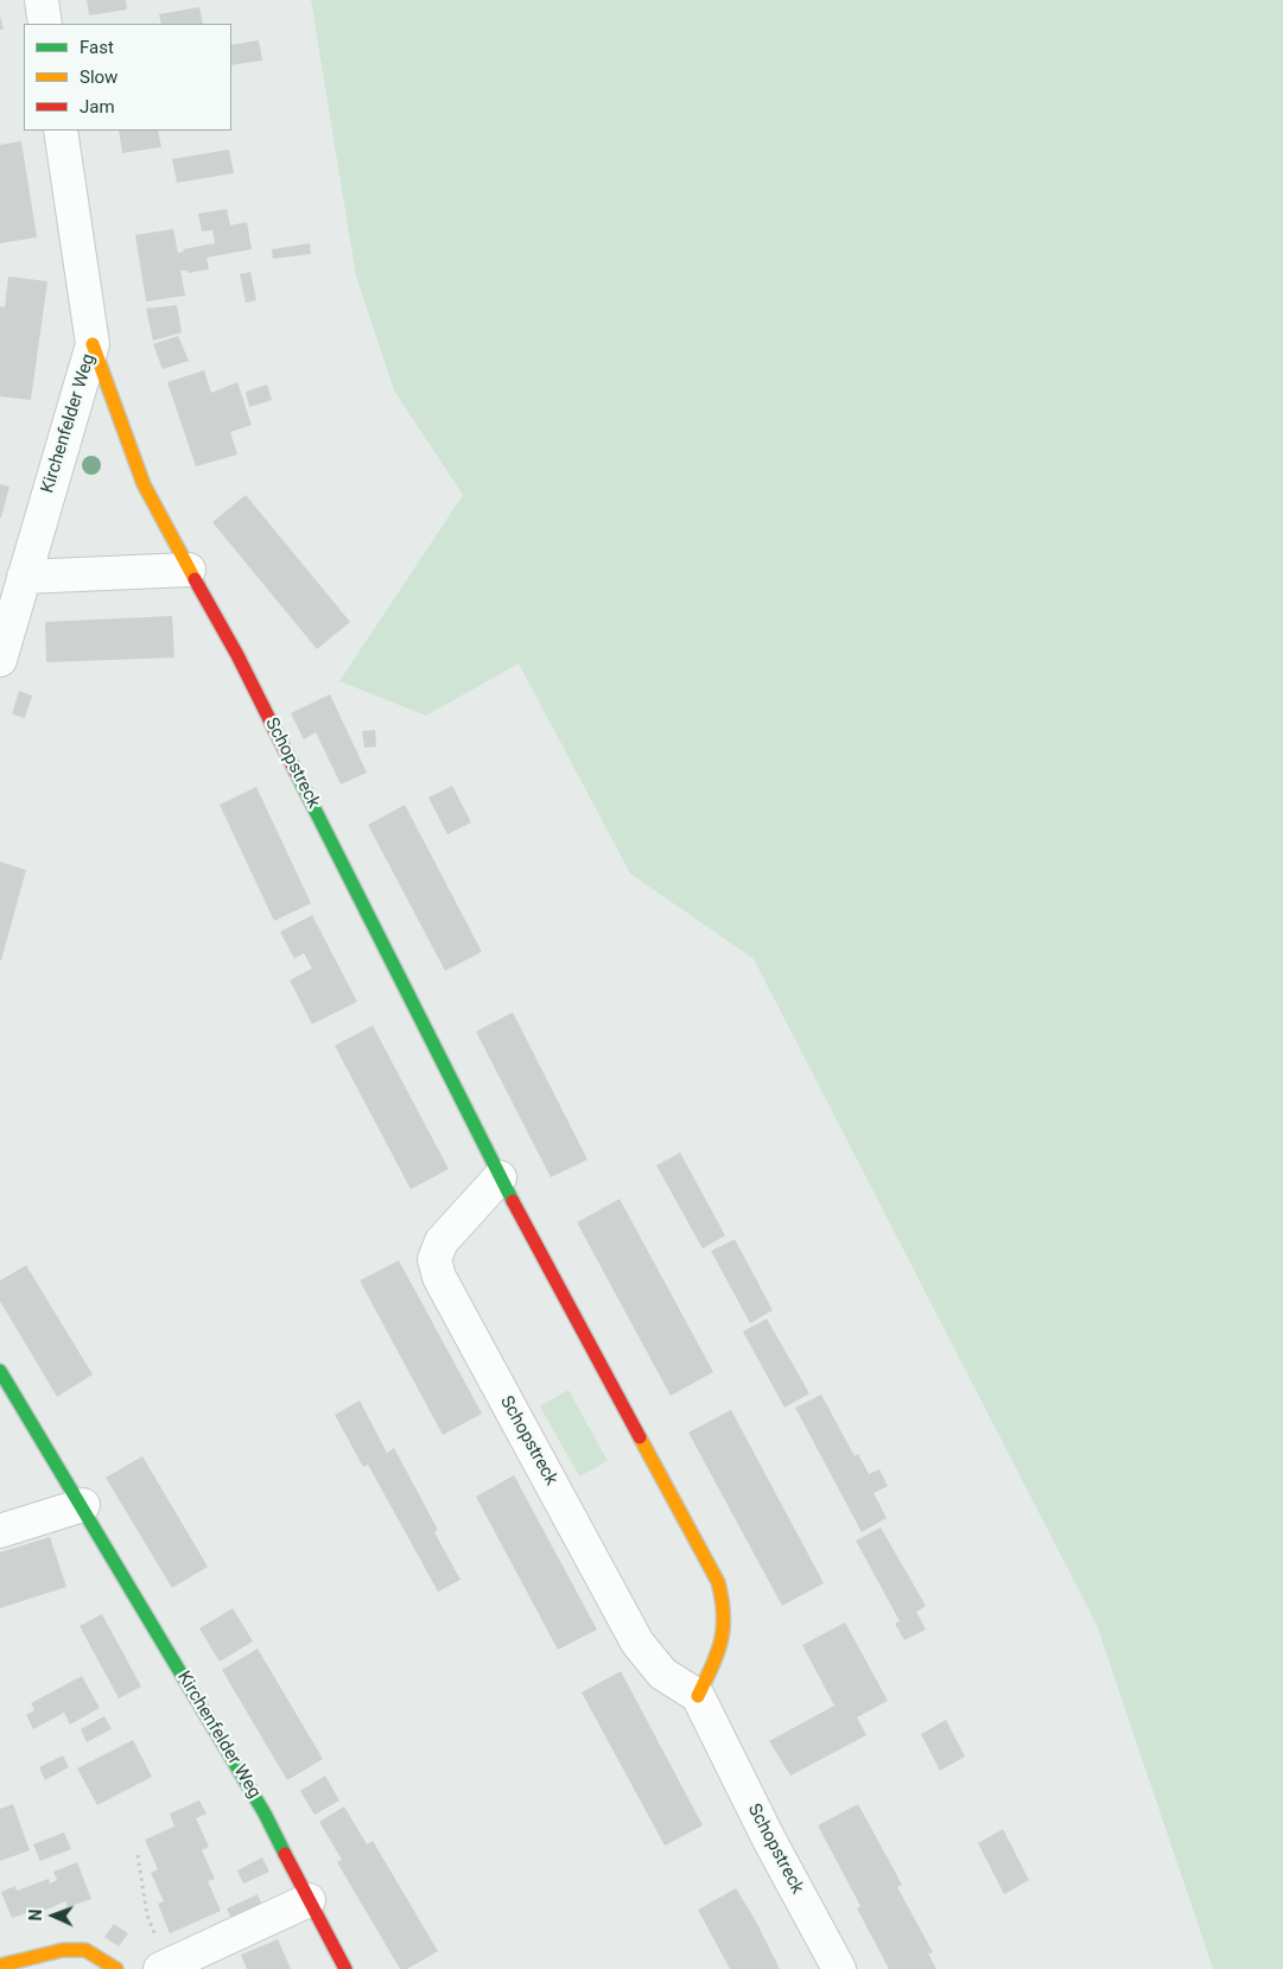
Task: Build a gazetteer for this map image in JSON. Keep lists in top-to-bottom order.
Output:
{
  "streets": {
    "street": ["Kirchenfelder Weg", "Schopstreck"]
  },
  "crossings": [
    ["Kirchenfelder Weg", "Schopstreck"]
  ],
  "legend": ["Fast", "Slow", "Jam"],
  "north": "left"
}
